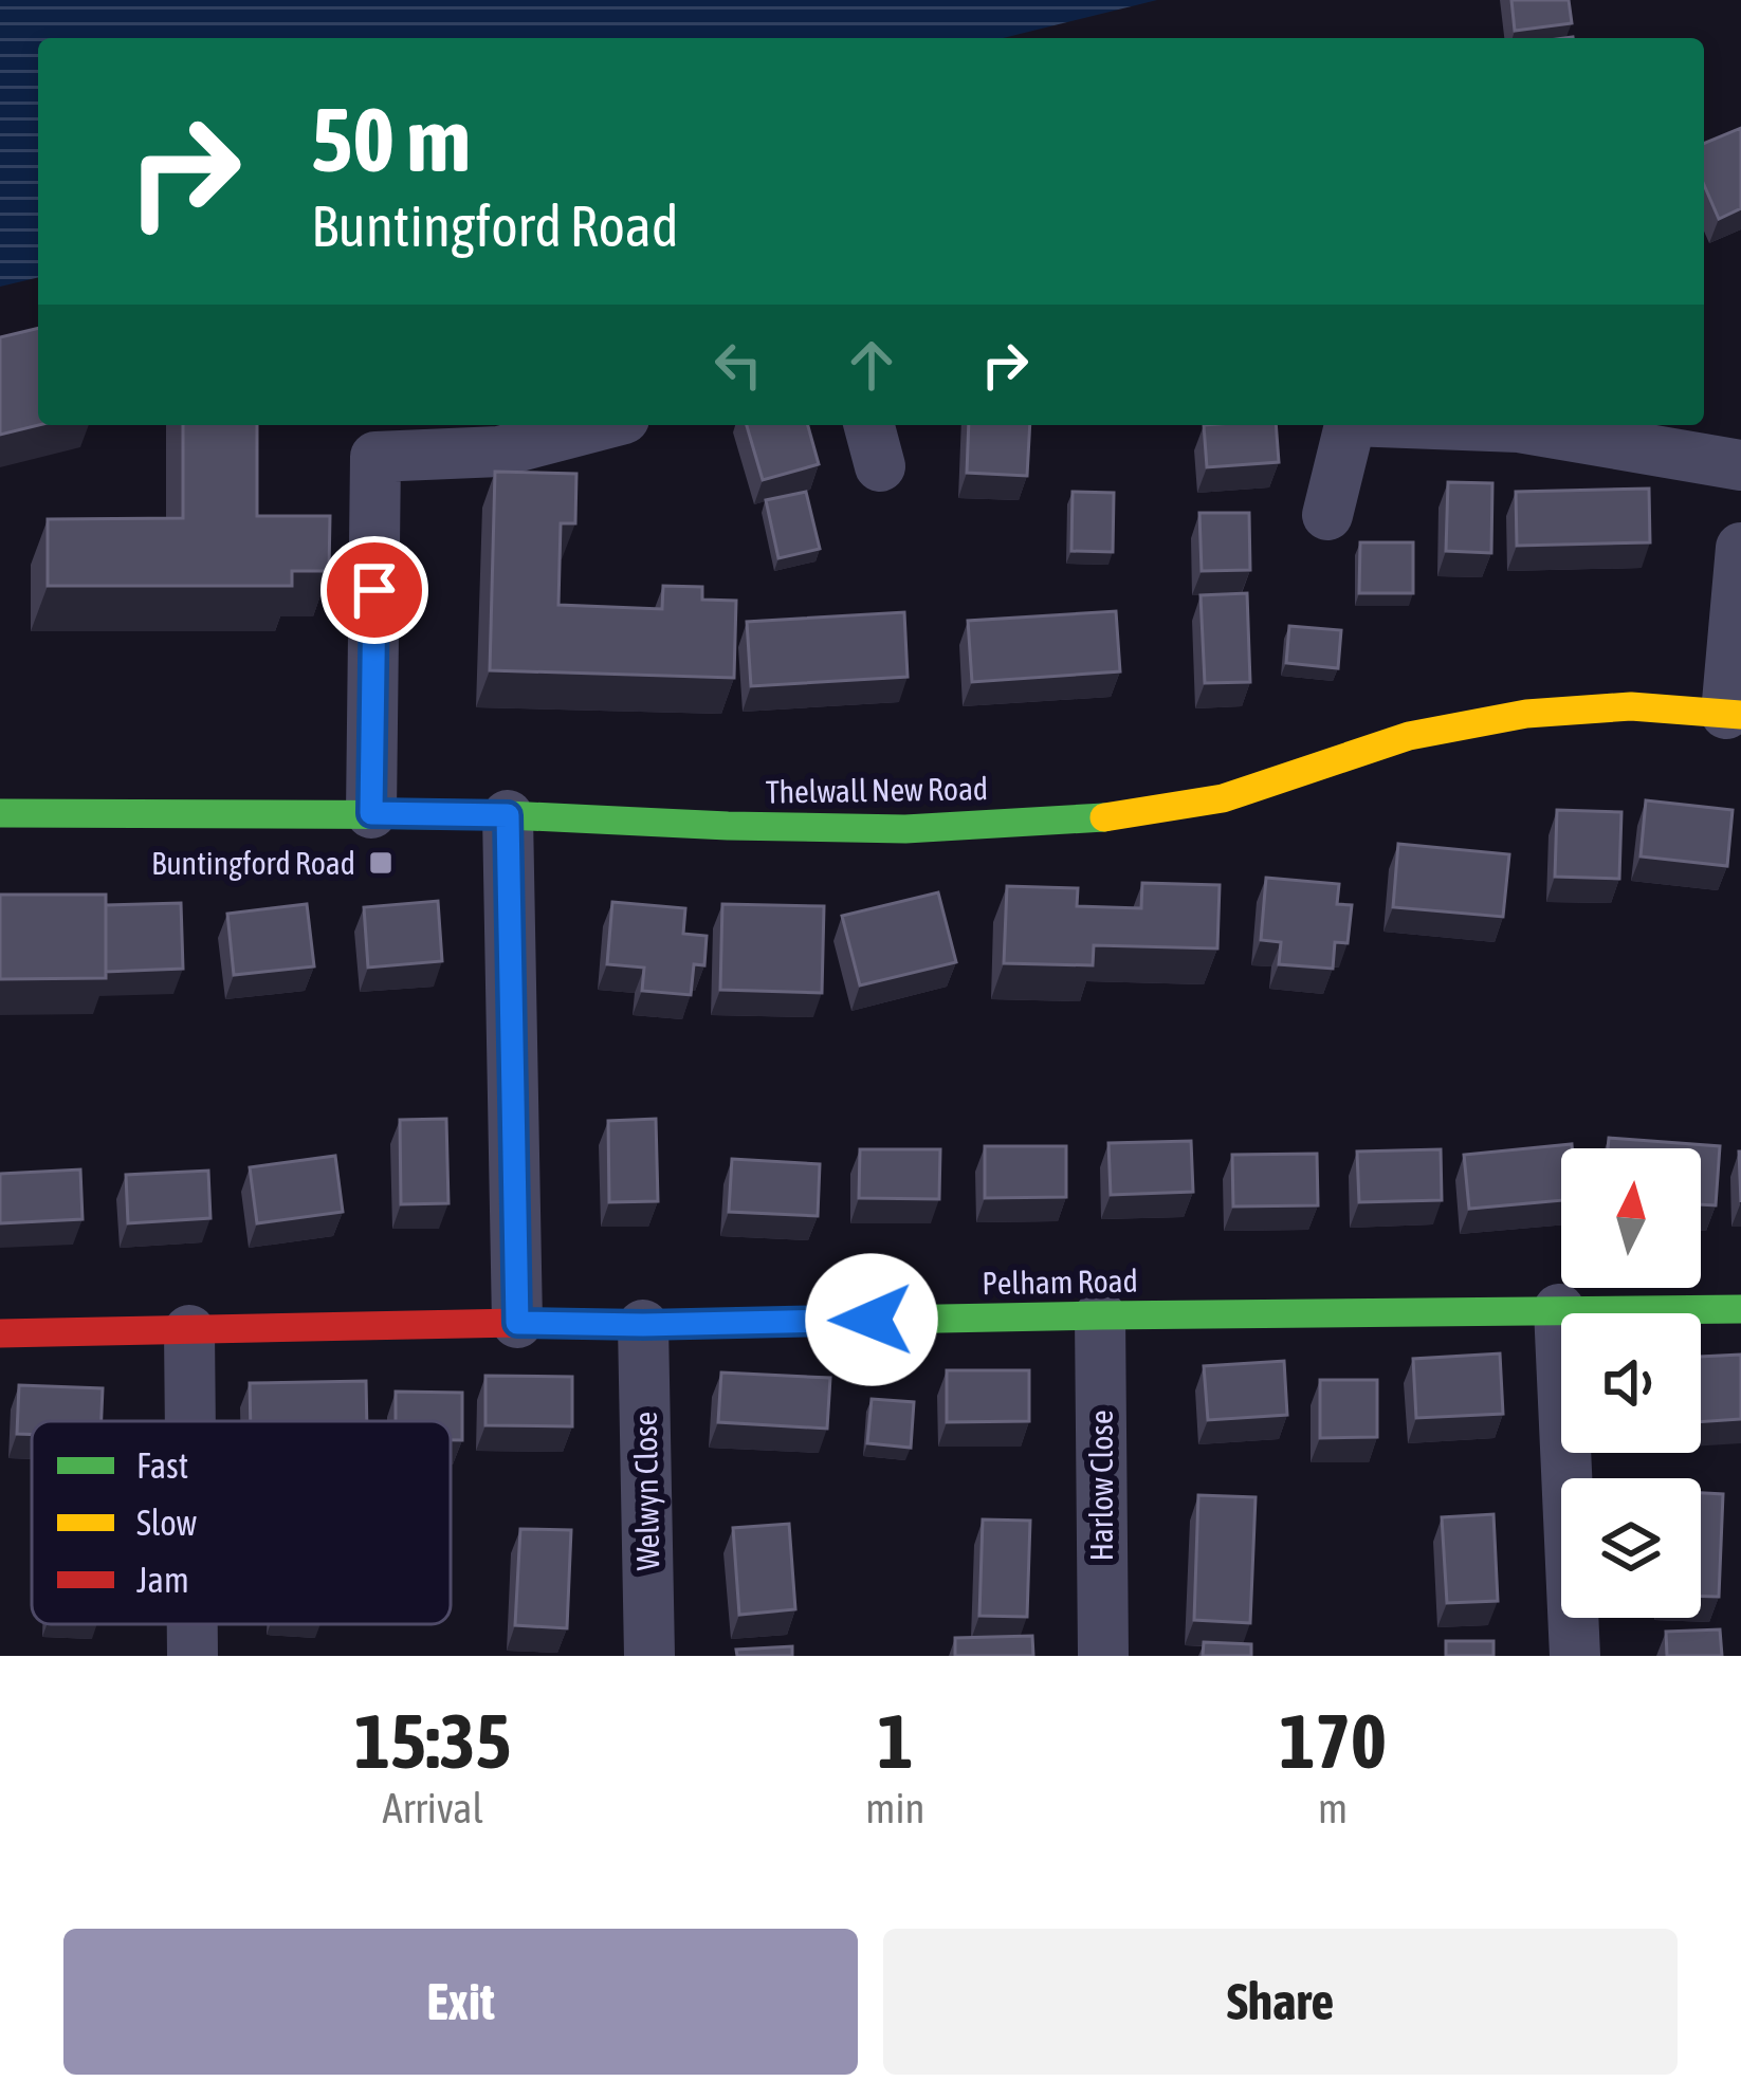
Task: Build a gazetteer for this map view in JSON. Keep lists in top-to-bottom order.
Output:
{
  "streets": {
    "street": [
      "Thelwall New Road",
      "Pelham Road",
      "Harlow Close",
      "Welwyn Close"
    ]
  },
  "crossings": [
    ["Pelham Road", "Harlow Close"],
    ["Pelham Road", "Welwyn Close"]
  ],
  "places": {
    "transit": ["Buntingford Road"]
  },
  "legend": ["Fast", "Slow", "Jam"],
  "north": "top",
  "page": {
    "turn": ["50 m", "Buntingford Road"],
    "eta": [
      "15:35",
      "Arrival",
      "1",
      "min",
      "170",
      "m"
    ],
    "buttons": ["Exit", "Share"]
  }
}
